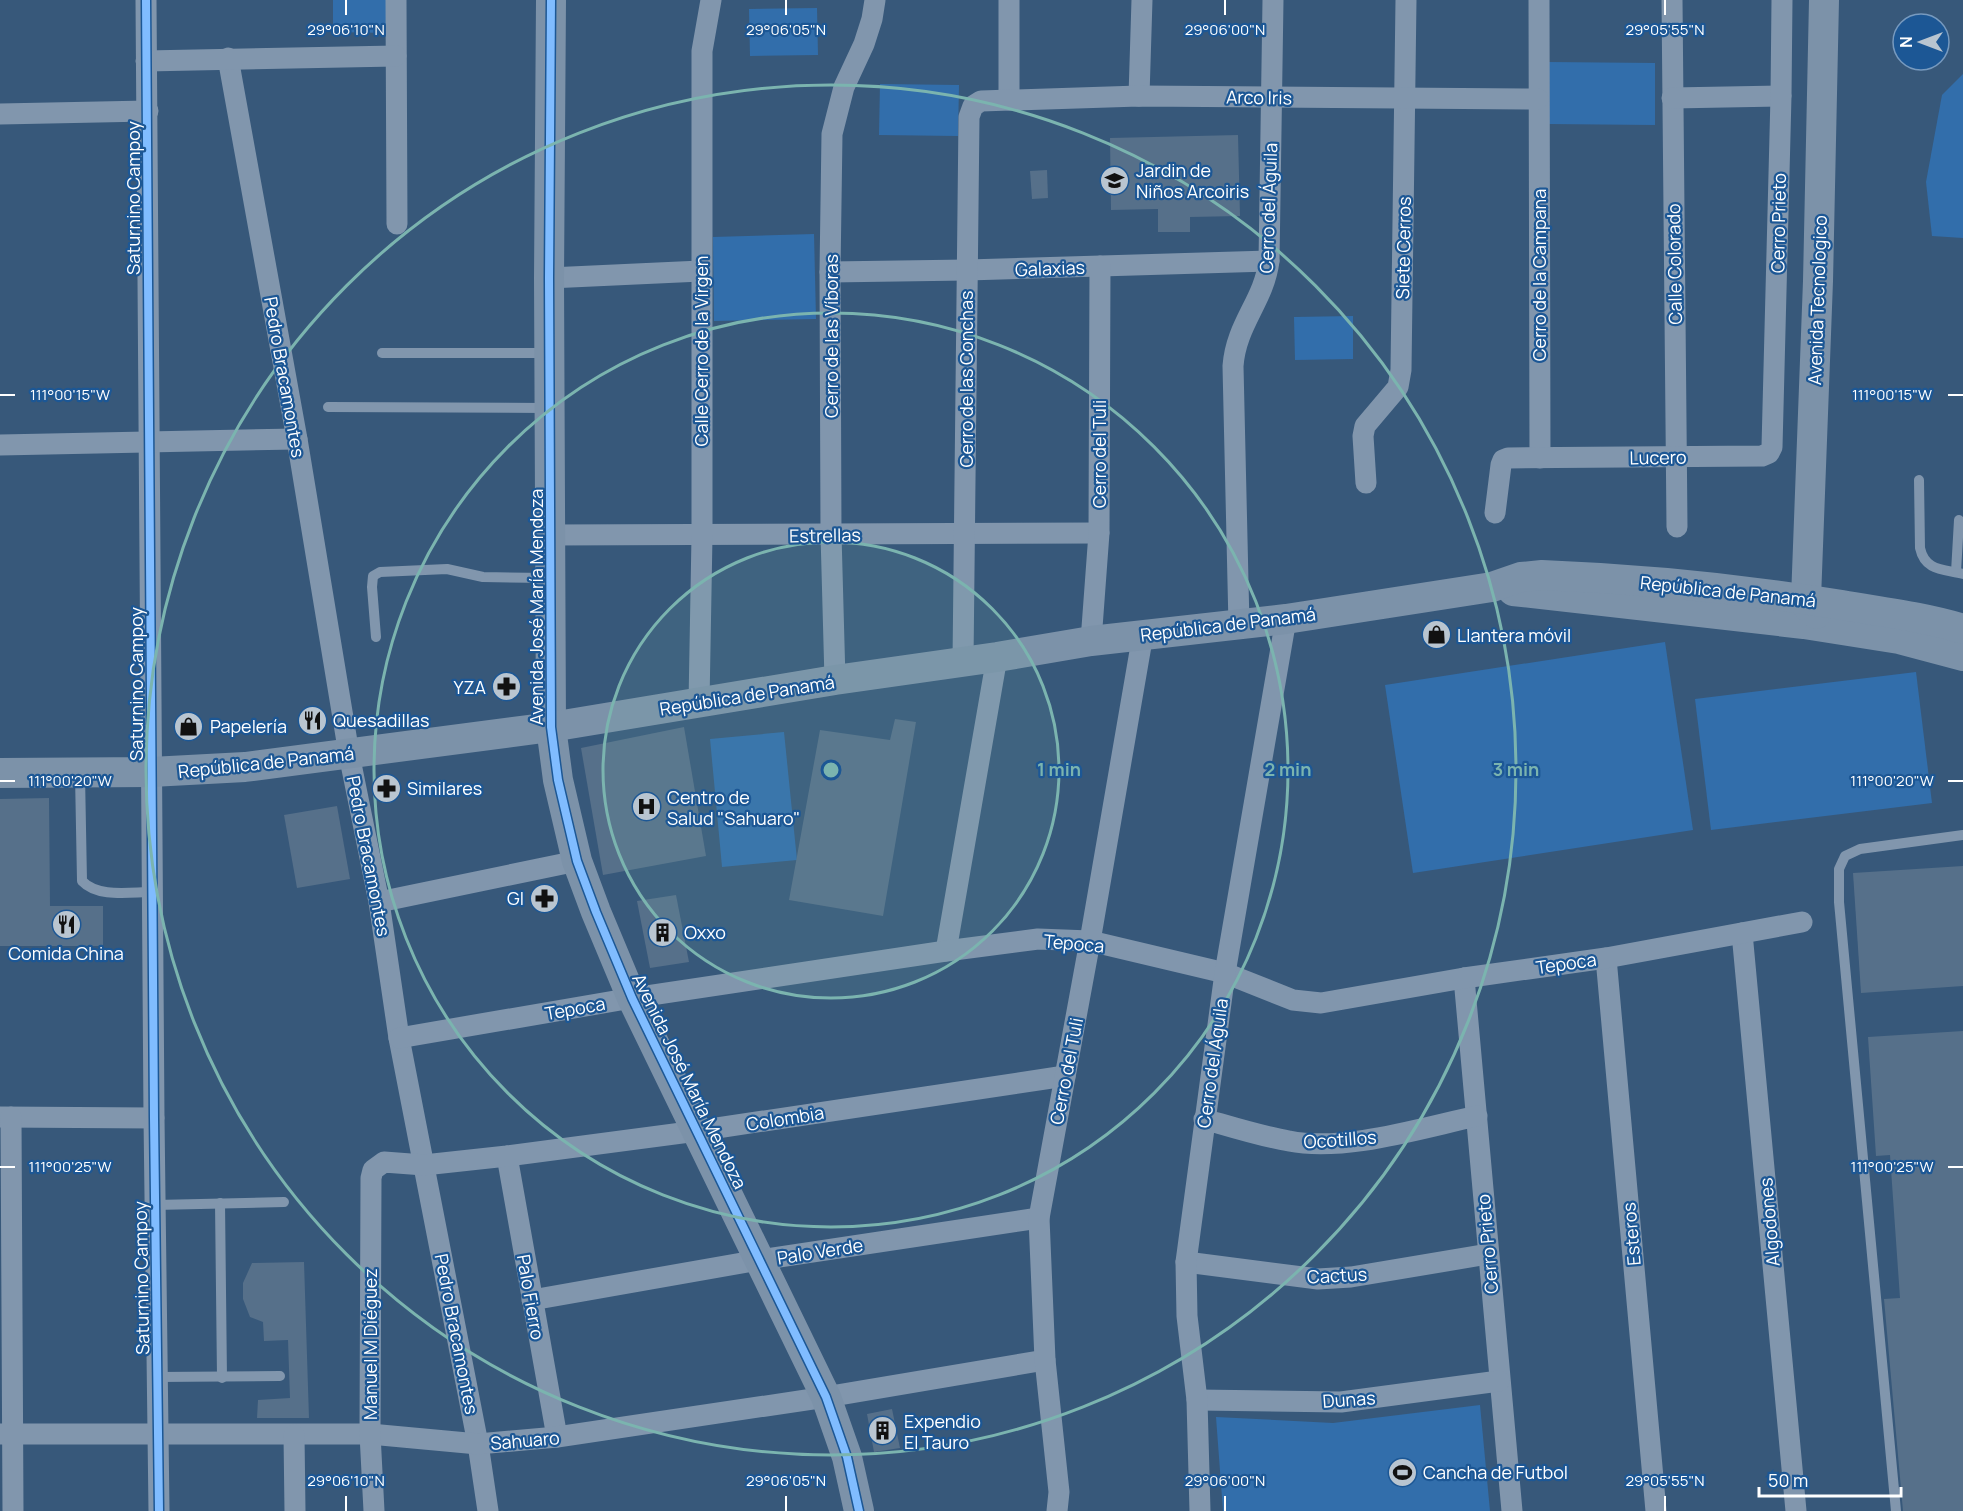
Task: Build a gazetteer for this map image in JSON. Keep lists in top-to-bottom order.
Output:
{
  "streets": {
    "main road": ["Avenida Tecnologico", "República de Panamá", "Avenida José María Mendoza"],
    "street": [
      "Arco Iris",
      "Saturnino Campoy",
      "Cerro del Águila",
      "Cerro Prieto",
      "Siete Cerros",
      "Calle Colorado",
      "Galaxias",
      "Cerro de la Campana",
      "Cerro de las Víboras",
      "Calle Cerro de la Virgen",
      "Pedro Bracamontes",
      "Cerro de las Conchas",
      "Cerro del Tuli",
      "Lucero",
      "Estrellas",
      "Tepoca",
      "Colombia",
      "Ocotillos",
      "Algodones",
      "Esteros",
      "Palo Verde",
      "Cactus",
      "Palo Fierro",
      "Manuel M Diéguez",
      "Dunas",
      "Sahuaro"
    ]
  },
  "crossings": [
    ["Arco Iris", "Cerro del Águila"],
    ["Arco Iris", "Siete Cerros"],
    ["Arco Iris", "Cerro de la Campana"],
    ["Arco Iris", "Cerro de las Conchas"],
    ["Saturnino Campoy", "República de Panamá"],
    ["Saturnino Campoy", "Sahuaro"],
    ["Cerro del Águila", "Galaxias"],
    ["Cerro del Águila", "República de Panamá"],
    ["Cerro del Águila", "Tepoca"],
    ["Cerro del Águila", "Ocotillos"],
    ["Cerro del Águila", "Cactus"],
    ["Cerro del Águila", "Dunas"],
    ["Cerro Prieto", "Lucero"],
    ["Cerro Prieto", "Tepoca"],
    ["Cerro Prieto", "Ocotillos"],
    ["Cerro Prieto", "Cactus"],
    ["Cerro Prieto", "Dunas"],
    ["Calle Colorado", "Lucero"],
    ["Galaxias", "Cerro de las Víboras"],
    ["Galaxias", "Cerro de las Conchas"],
    ["Galaxias", "Cerro del Tuli"],
    ["Cerro de la Campana", "Lucero"],
    ["Avenida Tecnologico", "República de Panamá"],
    ["Cerro de las Víboras", "Estrellas"],
    ["Cerro de las Víboras", "República de Panamá"],
    ["Calle Cerro de la Virgen", "Estrellas"],
    ["Calle Cerro de la Virgen", "República de Panamá"],
    ["Pedro Bracamontes", "República de Panamá"],
    ["Pedro Bracamontes", "Tepoca"],
    ["Pedro Bracamontes", "Colombia"],
    ["Pedro Bracamontes", "Sahuaro"],
    ["Cerro de las Conchas", "Estrellas"],
    ["Cerro de las Conchas", "República de Panamá"],
    ["Cerro del Tuli", "Estrellas"],
    ["Cerro del Tuli", "República de Panamá"],
    ["Cerro del Tuli", "Tepoca"],
    ["Cerro del Tuli", "Colombia"],
    ["Cerro del Tuli", "Palo Verde"],
    ["Cerro del Tuli", "Sahuaro"],
    ["Estrellas", "Avenida José María Mendoza"],
    ["República de Panamá", "Avenida José María Mendoza"],
    ["Avenida José María Mendoza", "Tepoca"],
    ["Avenida José María Mendoza", "Colombia"],
    ["Avenida José María Mendoza", "Palo Verde"],
    ["Avenida José María Mendoza", "Sahuaro"],
    ["Tepoca", "Algodones"],
    ["Tepoca", "Esteros"],
    ["Colombia", "Palo Fierro"],
    ["Colombia", "Manuel M Diéguez"],
    ["Palo Verde", "Palo Fierro"],
    ["Palo Fierro", "Sahuaro"],
    ["Manuel M Diéguez", "Sahuaro"]
  ],
  "places": {
    "school or university": ["Jardin de Niños Arcoiris"],
    "shop": ["Llantera móvil", "Papelería"],
    "pharmacy": ["YZA", "Similares", "GI"],
    "restaurant": ["Quesadillas", "Comida China"],
    "hospital": ["Centro de Salud \"Sahuaro\""],
    "building": ["Oxxo", "Expendio El Tauro"],
    "sports": ["Cancha de Futbol"]
  },
  "scale_bar": "50 m",
  "north": "left",
  "coordinates": [
    "29°06'10\"N",
    "29°06'05\"N",
    "29°06'00\"N",
    "29°05'55\"N",
    "111°00'15\"W",
    "111°00'20\"W",
    "111°00'25\"W"
  ],
  "rings": ["1 min", "2 min", "3 min"]
}
